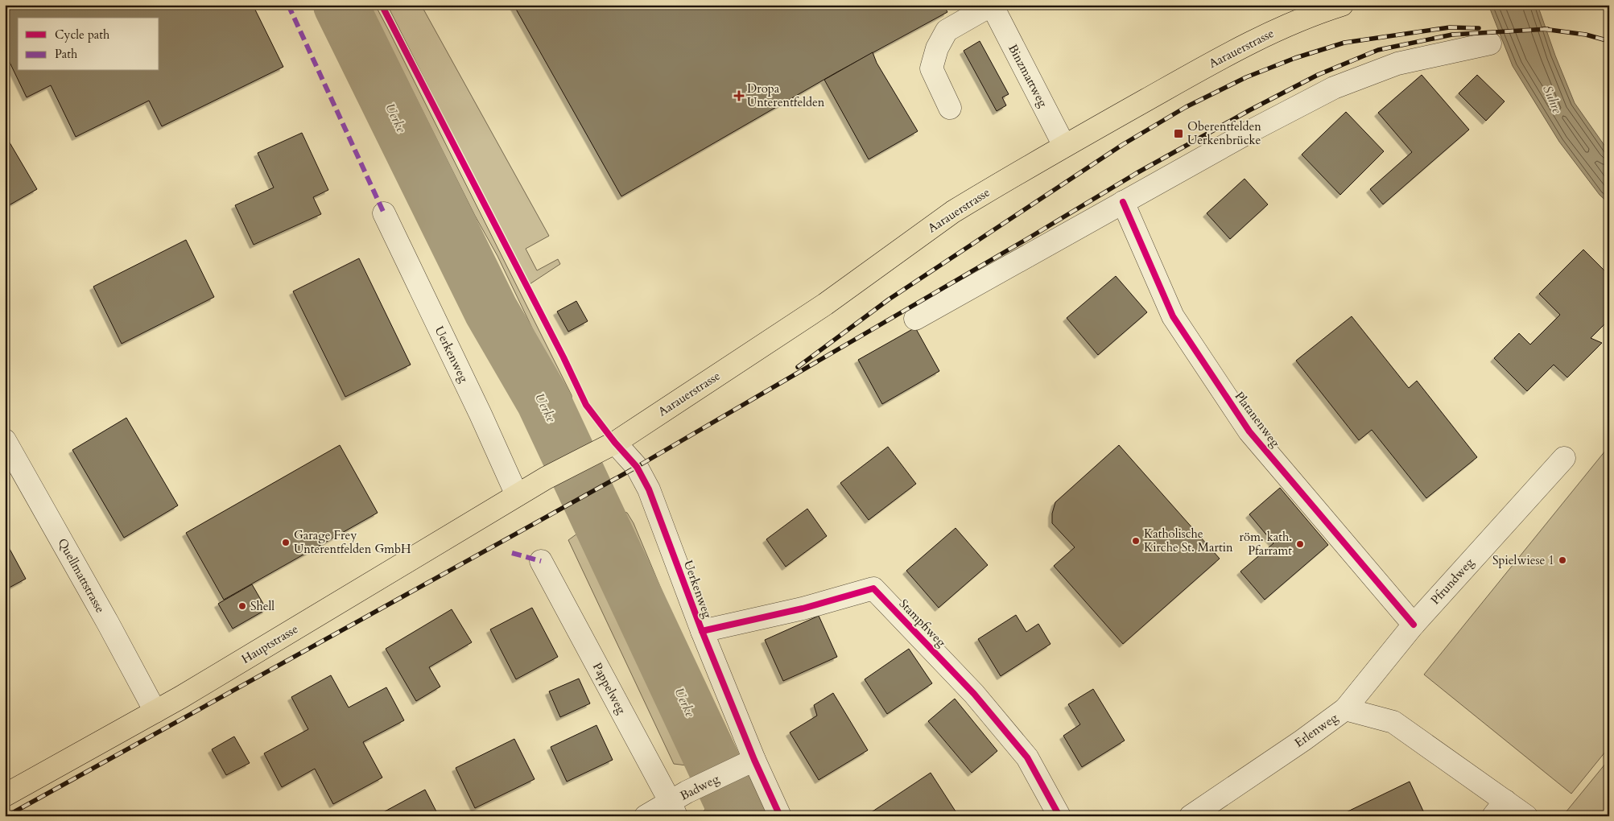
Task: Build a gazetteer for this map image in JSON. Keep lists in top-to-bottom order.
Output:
{
  "streets": {
    "main road": ["Aarauerstrasse", "Hauptstrasse"],
    "street": [
      "Binzmattweg",
      "Uerkenweg",
      "Platanenweg",
      "Quellmattstrasse",
      "Pfrundweg",
      "Stampfiweg",
      "Pappelweg",
      "Erlenweg",
      "Badweg"
    ]
  },
  "crossings": [
    ["Aarauerstrasse", "Binzmattweg"],
    ["Aarauerstrasse", "Uerkenweg"],
    ["Aarauerstrasse", "Hauptstrasse"],
    ["Uerkenweg", "Stampfiweg"],
    ["Uerkenweg", "Hauptstrasse"],
    ["Uerkenweg", "Badweg"],
    ["Platanenweg", "Pfrundweg"],
    ["Quellmattstrasse", "Hauptstrasse"],
    ["Pfrundweg", "Erlenweg"],
    ["Pappelweg", "Badweg"]
  ],
  "water": ["Suhre", "Uerke"],
  "places": {
    "health": ["Dropa Unterentfelden"],
    "transit": ["Oberentfelden Uerkenbrücke"],
    "other": [
      "Katholische Kirche St. Martin",
      "Garage Frey Unterentfelden GmbH",
      "röm. kath. Pfarramt",
      "Spielwiese 1",
      "Shell"
    ]
  },
  "legend": ["Cycle path", "Path"]
}
